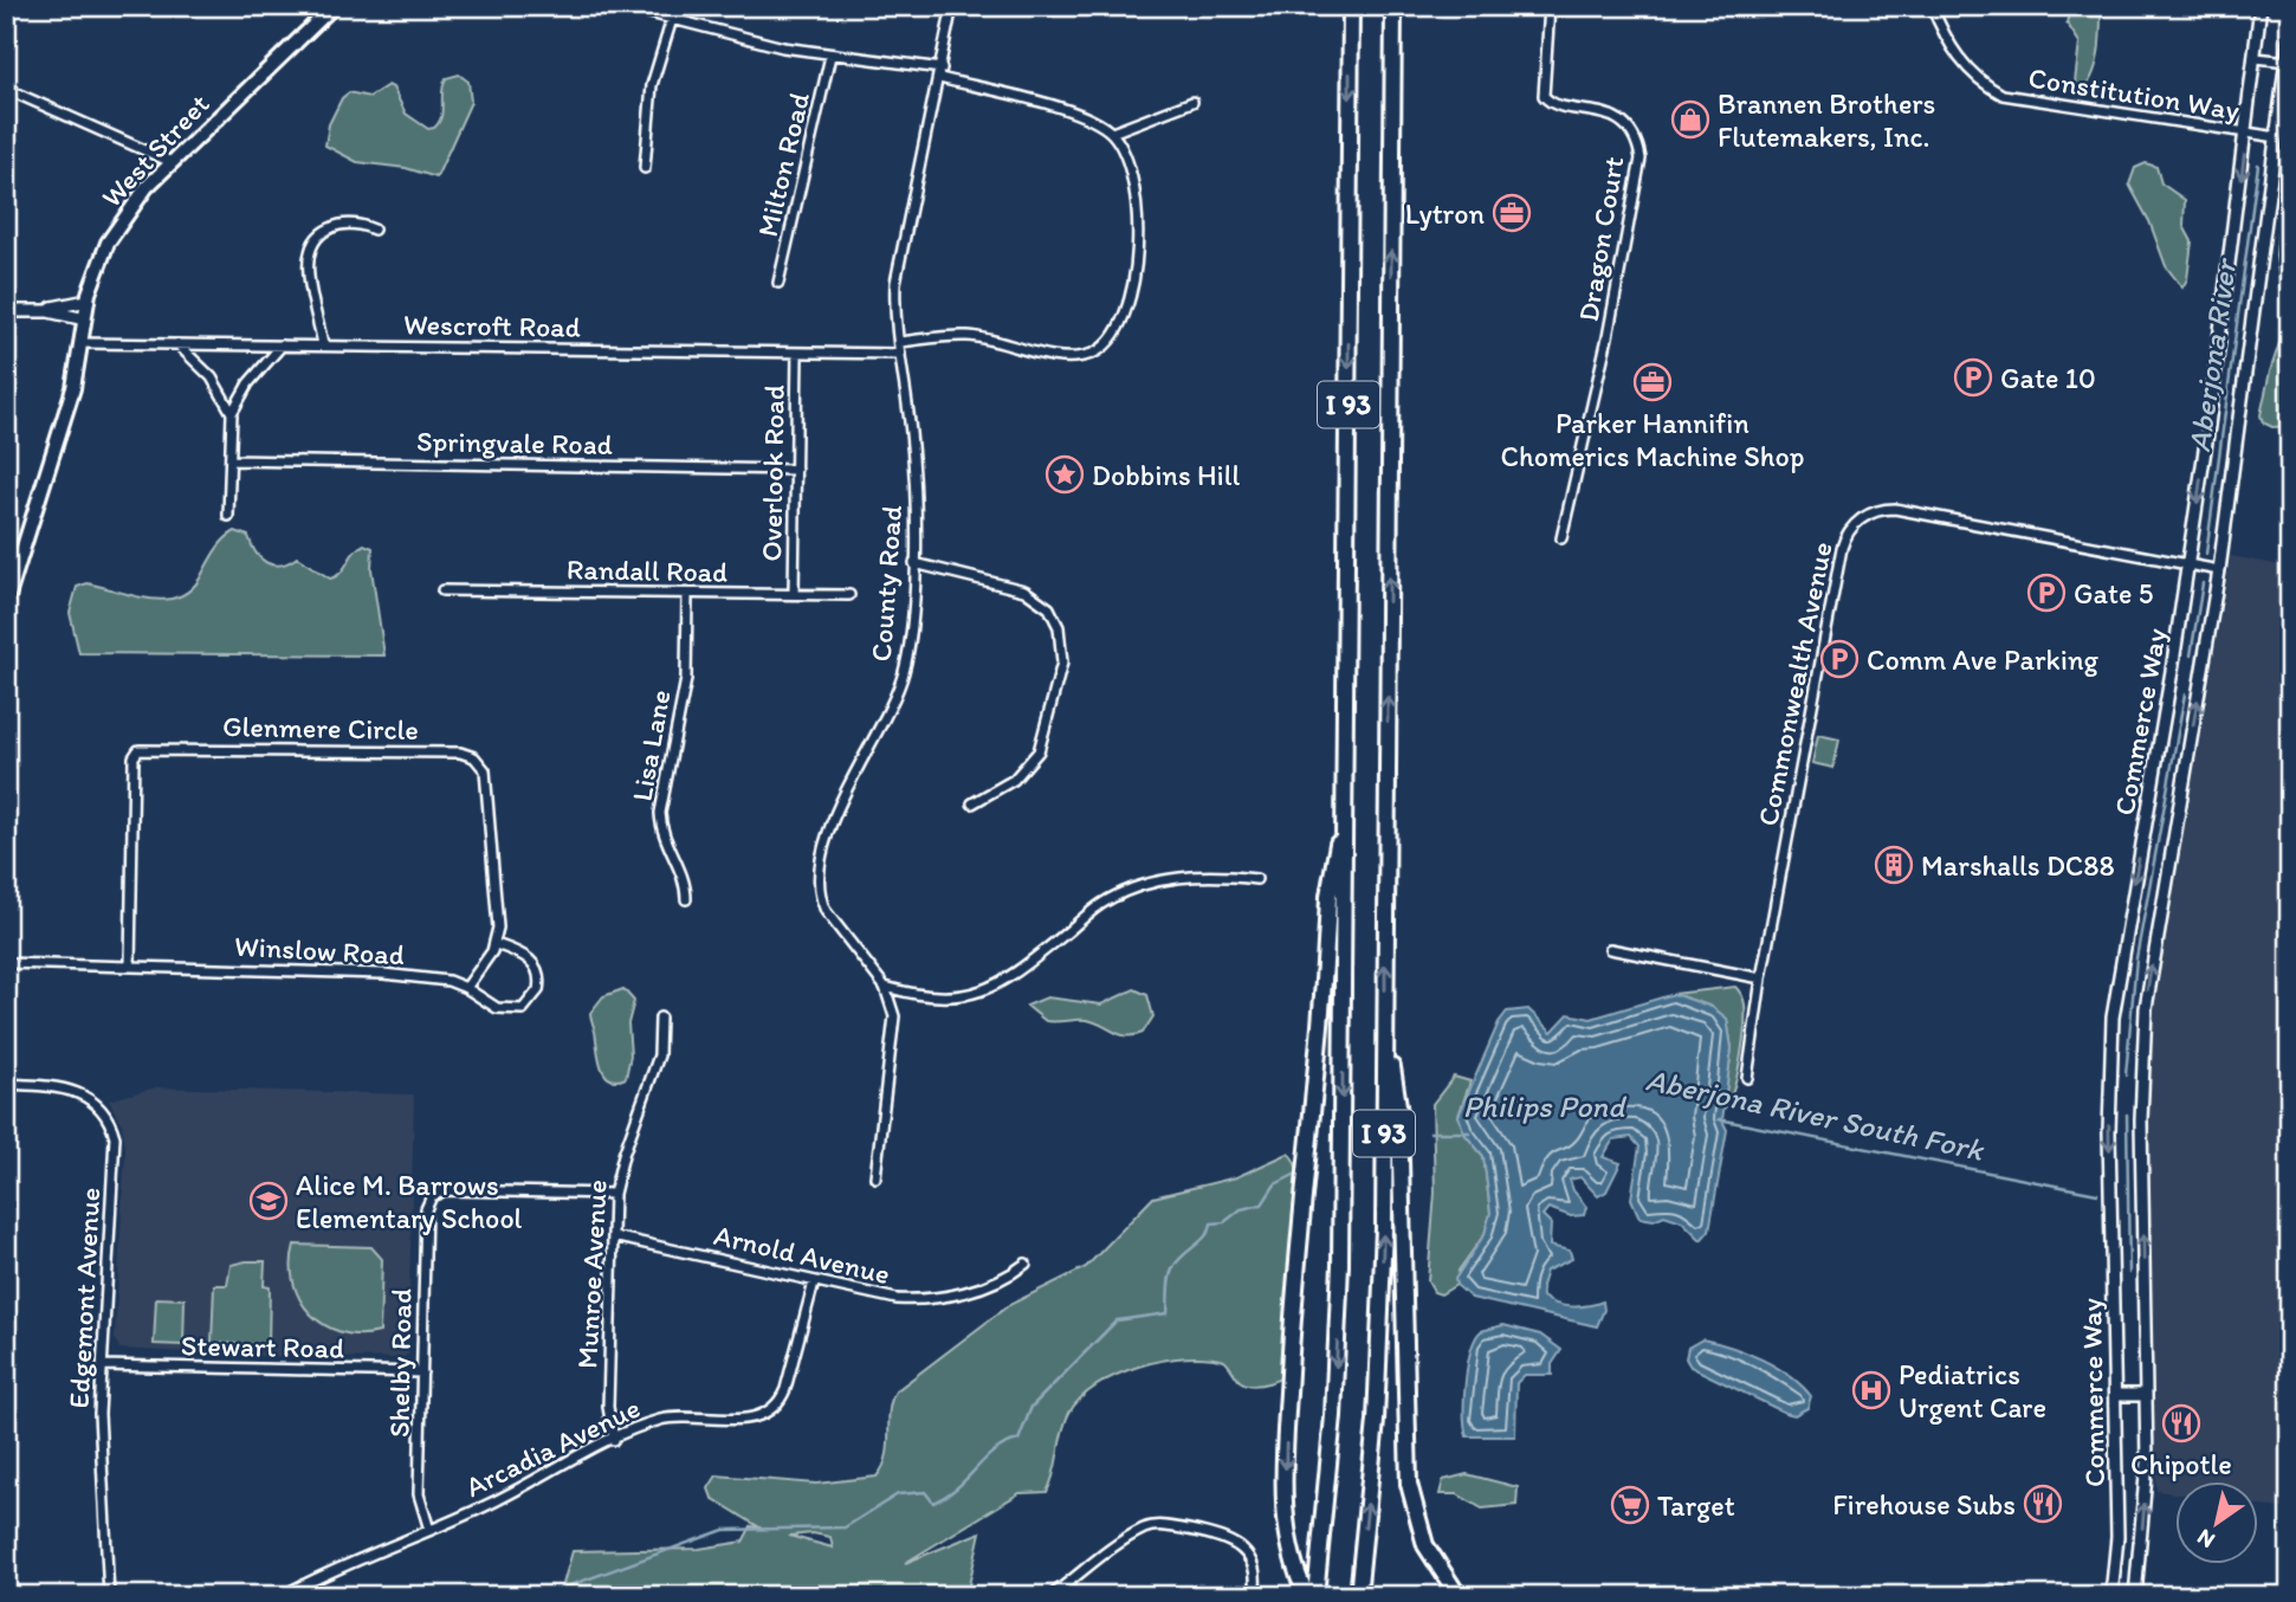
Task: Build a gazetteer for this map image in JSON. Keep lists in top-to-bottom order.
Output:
{
  "streets": {
    "highway": ["I 93"],
    "main road": ["West Street"],
    "street": [
      "Constitution Way",
      "Milton Road",
      "Dragon Court",
      "Wescroft Road",
      "Springvale Road",
      "Overlook Road",
      "Randall Road",
      "County Road",
      "Commonwealth Avenue",
      "Commerce Way",
      "Glenmere Circle",
      "Lisa Lane",
      "Winslow Road",
      "Arnold Avenue",
      "Munroe Avenue",
      "Edgemont Avenue",
      "Stewart Road",
      "Shelby Road",
      "Arcadia Avenue"
    ]
  },
  "crossings": [
    ["Constitution Way", "Commerce Way"],
    ["West Street", "Wescroft Road"],
    ["Wescroft Road", "Overlook Road"],
    ["Wescroft Road", "County Road"],
    ["Springvale Road", "Overlook Road"],
    ["Overlook Road", "Randall Road"],
    ["Randall Road", "Lisa Lane"],
    ["Commonwealth Avenue", "Commerce Way"],
    ["Glenmere Circle", "Winslow Road"],
    ["Arnold Avenue", "Munroe Avenue"],
    ["Arnold Avenue", "Arcadia Avenue"],
    ["Munroe Avenue", "Shelby Road"],
    ["Munroe Avenue", "Arcadia Avenue"],
    ["Edgemont Avenue", "Stewart Road"],
    ["Stewart Road", "Shelby Road"],
    ["Shelby Road", "Arcadia Avenue"]
  ],
  "water": ["Aberjona River", "Philips Pond", "Aberjona River South Fork"],
  "places": {
    "shop": ["Brannen Brothers Flutemakers, Inc."],
    "office": ["Lytron", "Parker Hannifin Chomerics Machine Shop"],
    "parking": ["Gate 10", "Gate 5", "Comm Ave Parking"],
    "place": ["Dobbins Hill"],
    "building": ["Marshalls DC88"],
    "school or university": ["Alice M. Barrows Elementary School"],
    "hospital": ["Pediatrics Urgent Care"],
    "restaurant": ["Chipotle", "Firehouse Subs"],
    "supermarket": ["Target"]
  },
  "north": "bottom left"
}
